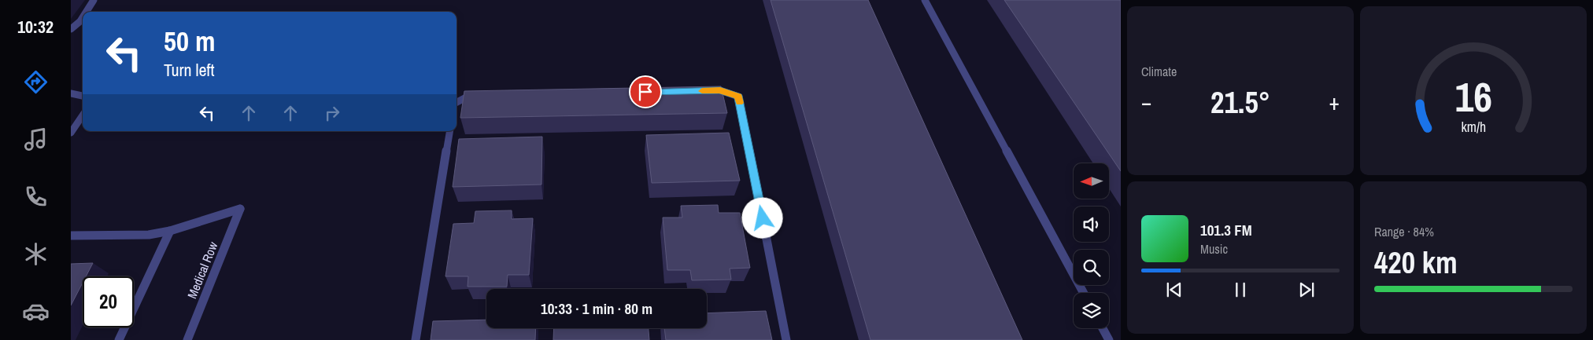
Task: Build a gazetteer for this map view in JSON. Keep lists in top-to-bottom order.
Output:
{
  "streets": {
    "street": ["Medical Row"]
  },
  "north": "left",
  "page": {
    "tabs": "10:32",
    "tile": [
      "Climate",
      ["Range · 84%", "420 km"]
    ],
    "turn": ["50 m", "Turn left"],
    "heat": ["−", "21.5°", "+"],
    "song": ["101.3 FM", "Music"],
    "limit": "20",
    "trip": "10:33 · 1 min · 80 m",
    "gauge": ["16", "km/h"]
  }
}
